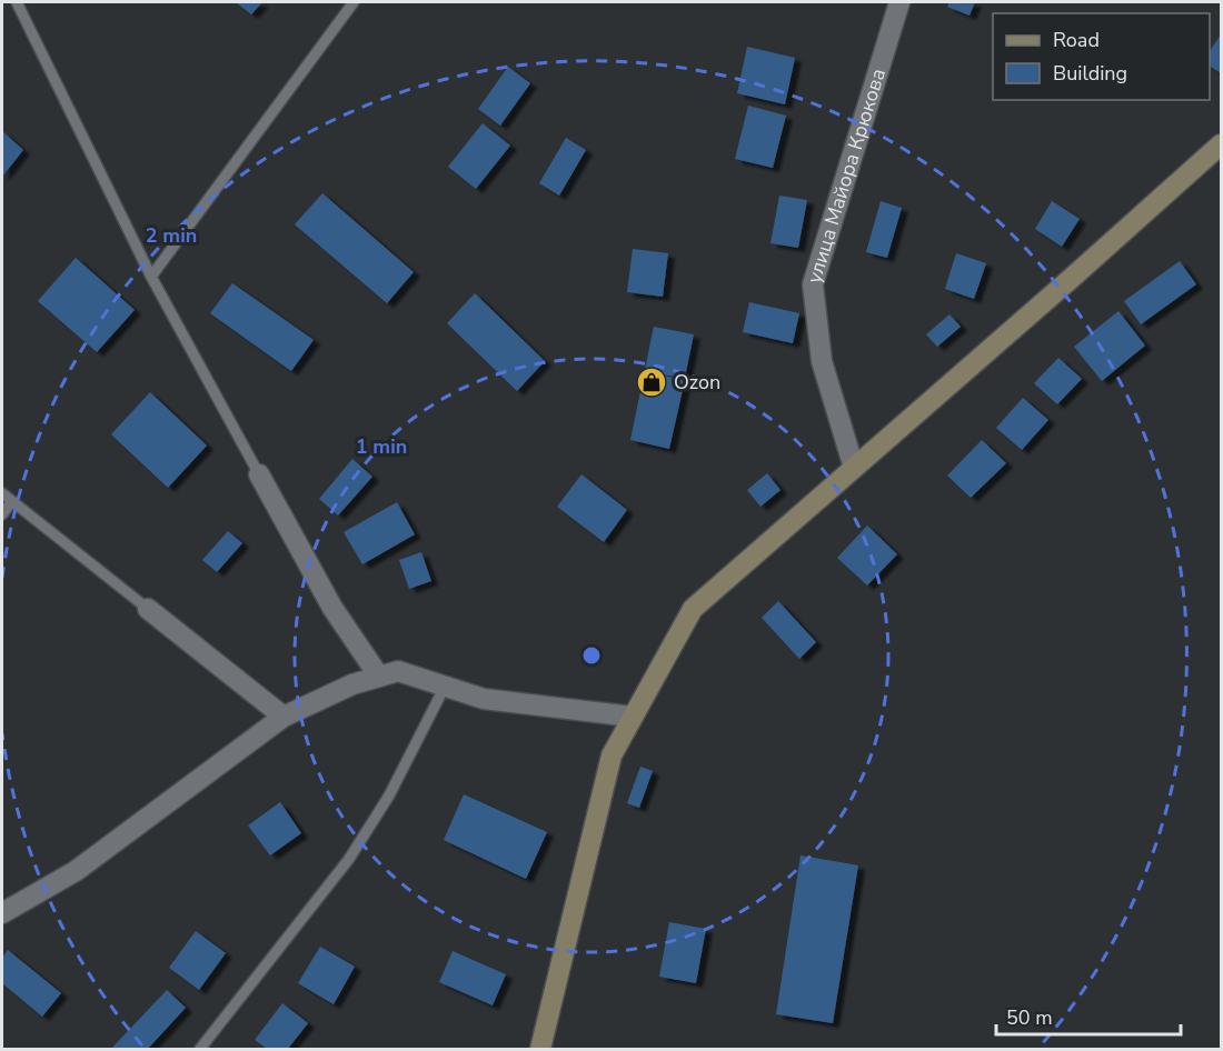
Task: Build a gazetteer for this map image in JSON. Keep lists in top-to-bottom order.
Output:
{
  "streets": {
    "street": ["улица Майора Крюкова"]
  },
  "places": {
    "shop": ["Ozon"]
  },
  "legend": ["Road", "Building"],
  "scale_bar": "50 m",
  "rings": ["2 min", "1 min"]
}
